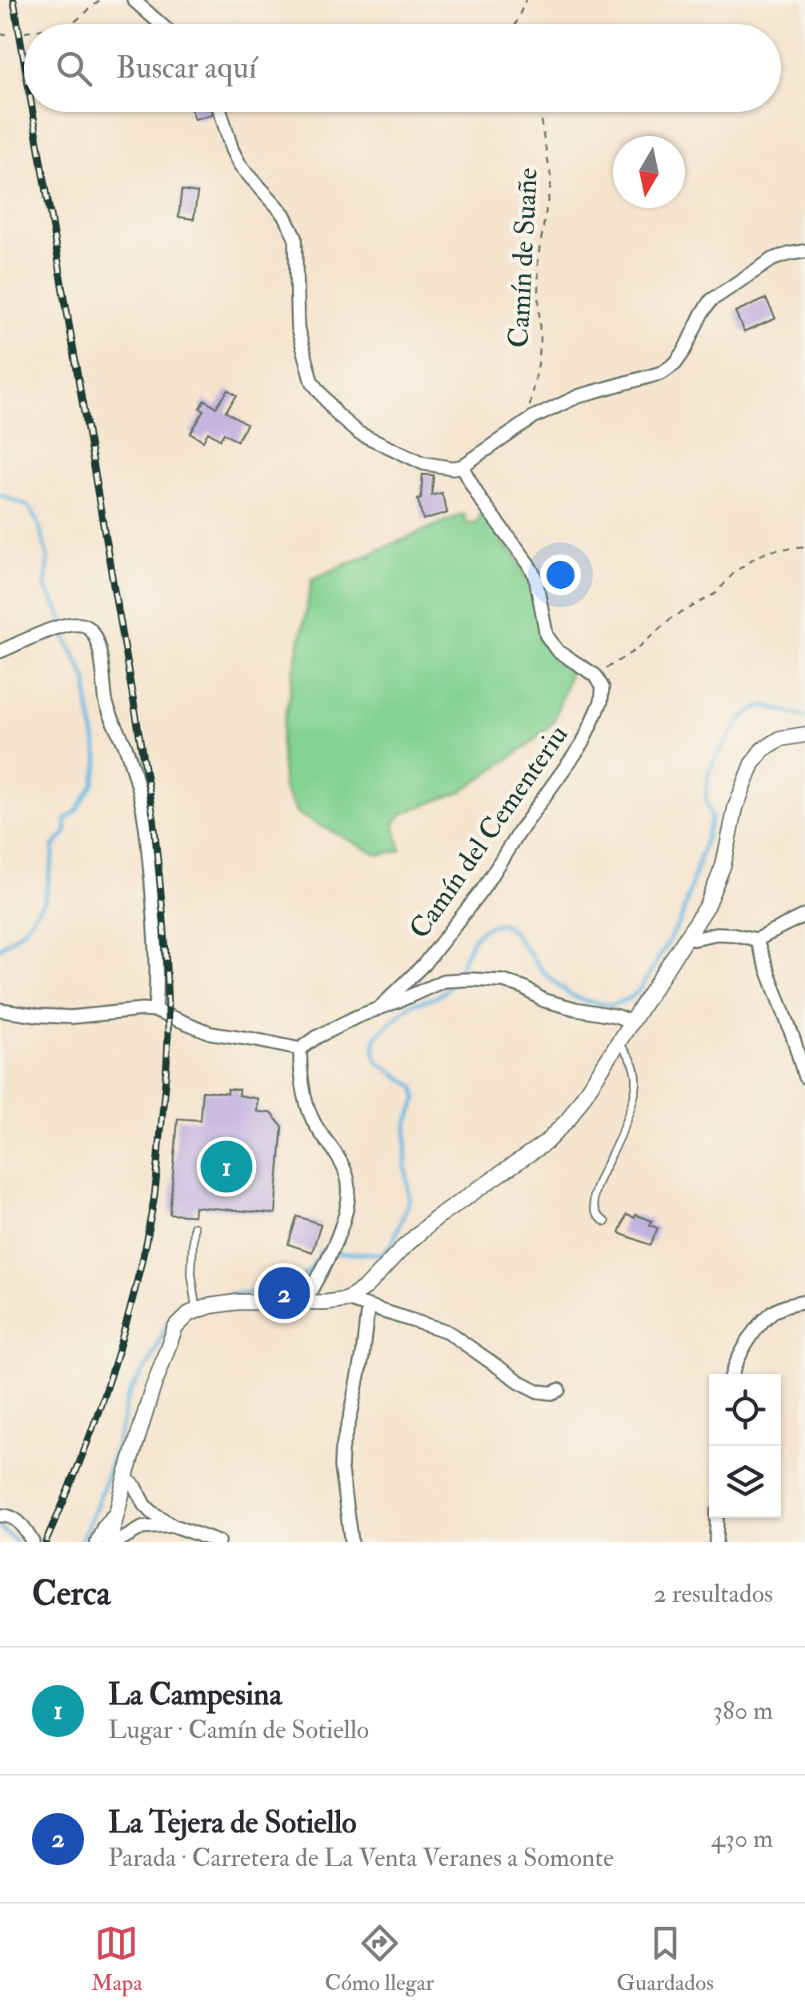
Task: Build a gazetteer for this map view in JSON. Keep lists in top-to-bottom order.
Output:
{
  "streets": {
    "street": ["Camín del Cementeriu"],
    "path": ["Camín de Suañe"]
  },
  "north": "bottom",
  "page": {
    "search": "Buscar aquí",
    "pins": ["1", "2"],
    "heading": ["Cerca", "2 resultados"],
    "list": [
      {
        "mark": "1",
        "name": "La Campesina",
        "note": "Lugar · Camín de Sotiello",
        "value": "380 m"
      },
      {
        "mark": "2",
        "name": "La Tejera de Sotiello",
        "note": "Parada · Carretera de La Venta Veranes a Somonte",
        "value": "430 m"
      }
    ],
    "nav": ["Mapa", "Cómo llegar", "Guardados"]
  }
}
